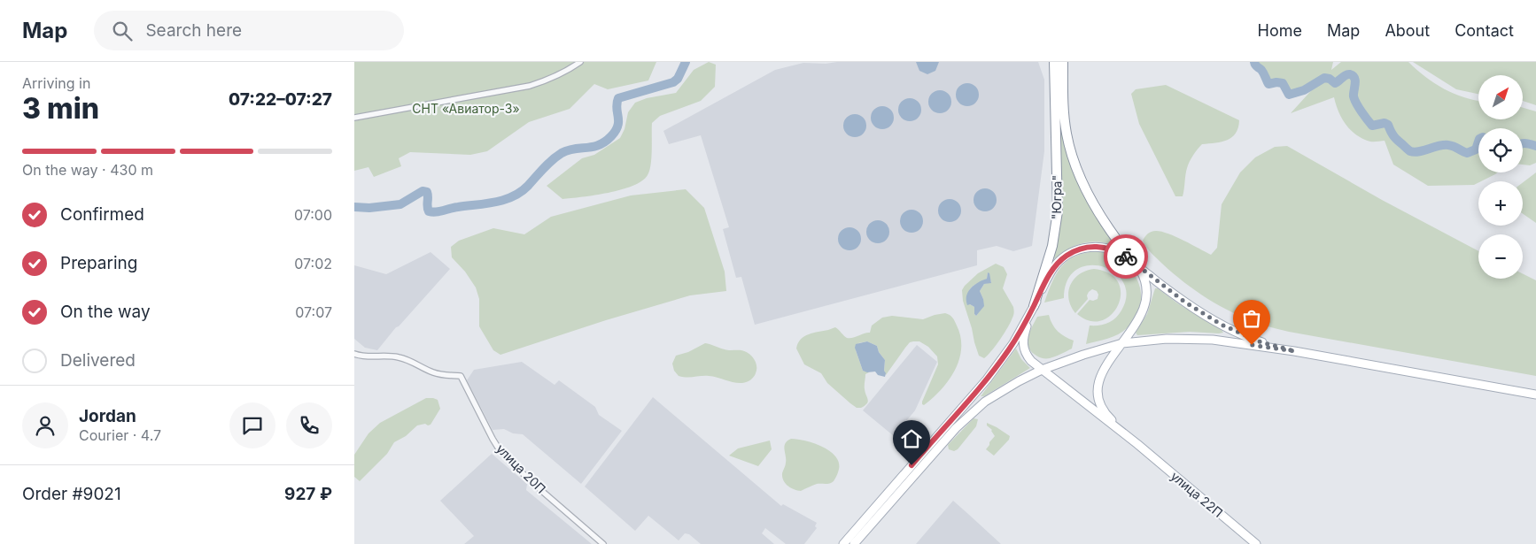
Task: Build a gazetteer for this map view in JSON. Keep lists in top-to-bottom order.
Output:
{
  "streets": {
    "highway": ["\"Югра\""],
    "main road": ["улица 22П"],
    "street": ["улица 20П"]
  },
  "crossings": [
    ["\"Югра\"", "улица 22П"]
  ],
  "parks": ["СНТ «Авиатор-3»"],
  "north": "top right",
  "page": {
    "header": "Map",
    "search": "Search here",
    "nav": [
      "Home",
      "Map",
      "About",
      "Contact"
    ],
    "heading": ["3 min", "Arriving in", "07:22–07:27"],
    "panel": [
      "Jordan",
      "Courier · 4.7",
      "Order #9021",
      "927 ₽"
    ],
    "map_buttons": ["+", "−"],
    "bar": "On the way · 430 m",
    "list": [
      ["Confirmed", "07:00"],
      ["Preparing", "07:02"],
      ["On the way", "07:07"],
      "Delivered"
    ]
  }
}
